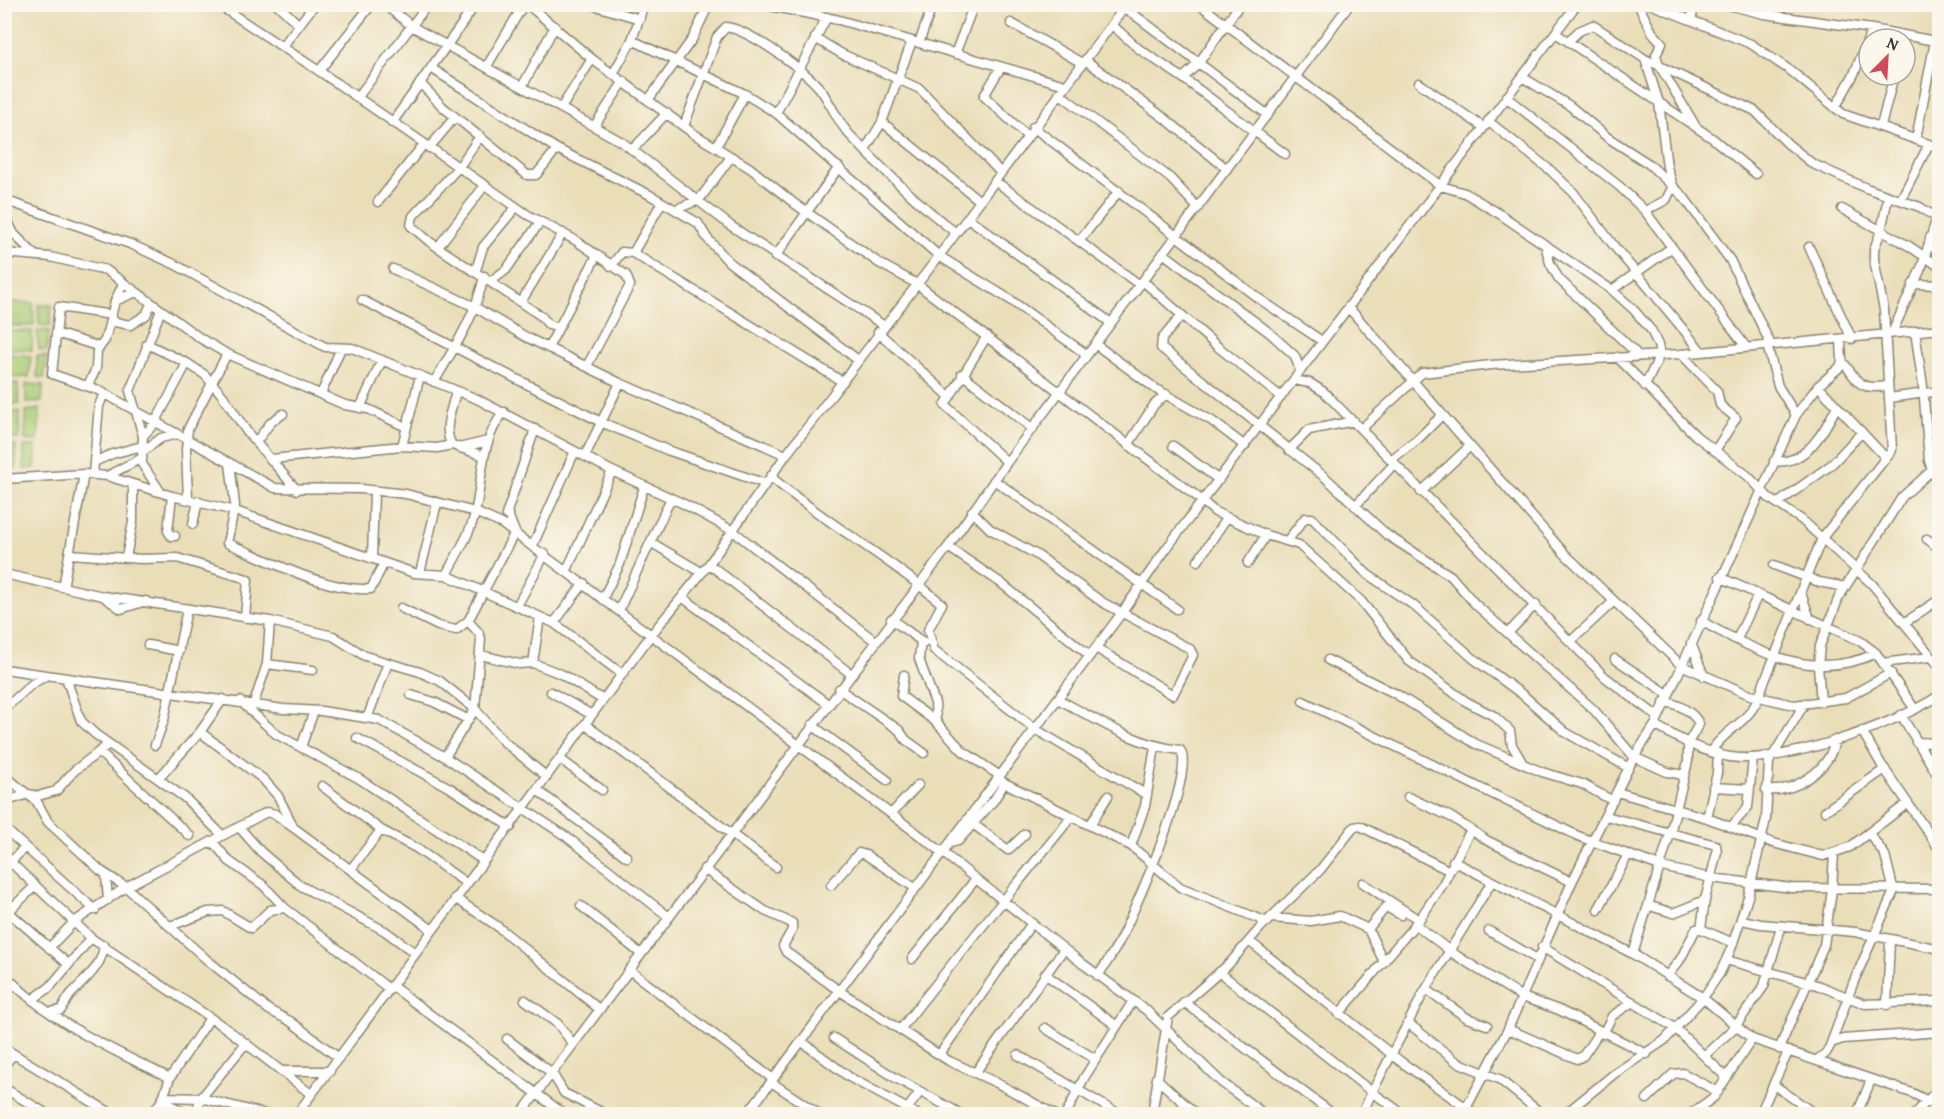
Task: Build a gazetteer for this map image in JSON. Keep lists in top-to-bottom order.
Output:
{
  "north": "top right"
}
